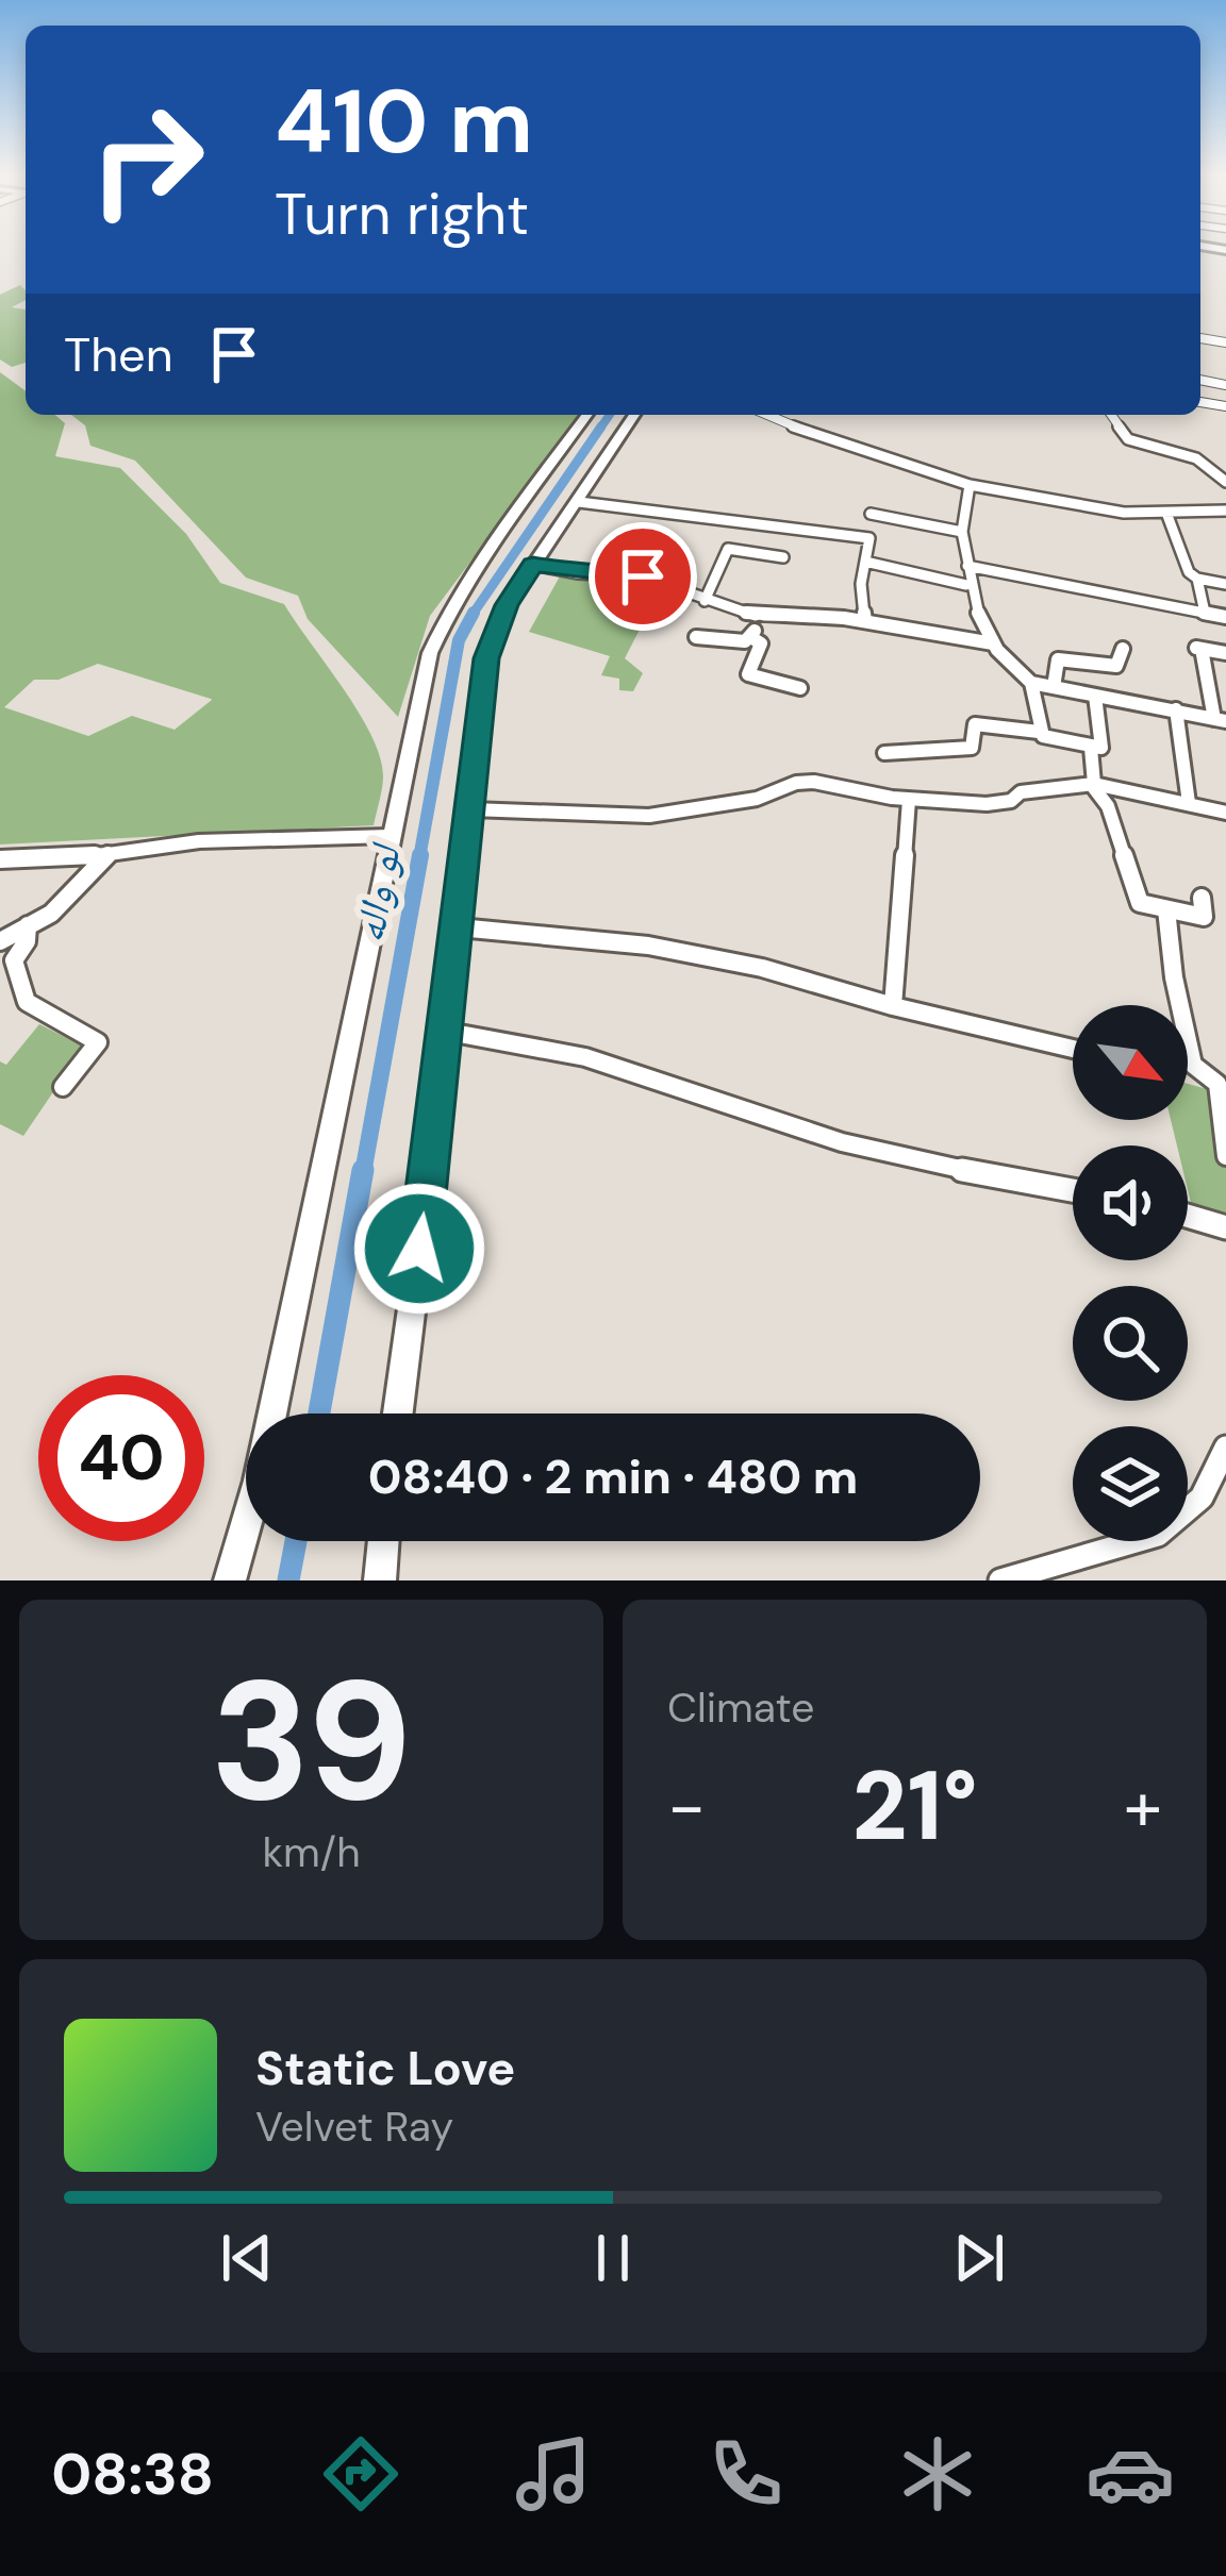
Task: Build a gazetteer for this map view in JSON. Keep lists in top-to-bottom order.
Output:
{
  "water": ["لو واله"],
  "north": "bottom right",
  "page": {
    "turn": ["410 m", "Turn right"],
    "then": "Then",
    "limit": "40",
    "trip": "08:40 · 2 min · 480 m",
    "tile": [
      ["39", "km/h"],
      "Climate"
    ],
    "heat": ["−", "21°", "+"],
    "song": ["Static Love", "Velvet Ray"],
    "tabs": "08:38"
  }
}
